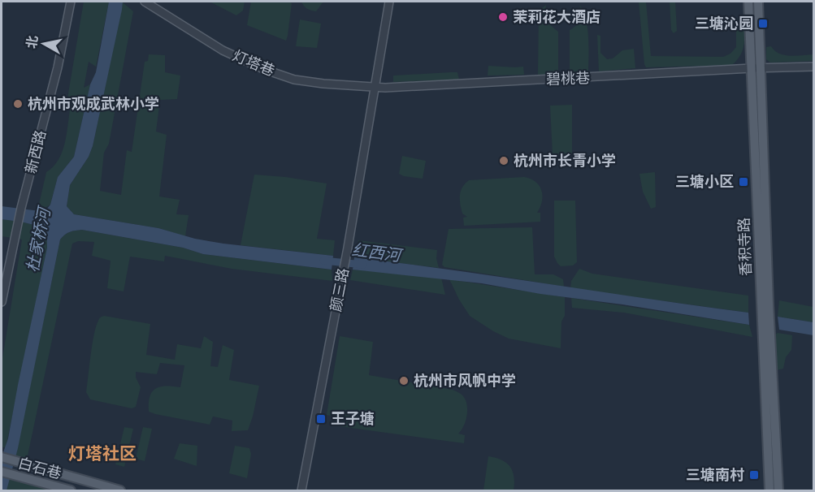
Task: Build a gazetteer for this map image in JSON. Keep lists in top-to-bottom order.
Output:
{
  "streets": {
    "main road": ["香积寺路", "白石巷"],
    "street": [
      "灯塔巷",
      "碧桃巷",
      "新西路",
      "颜三路"
    ]
  },
  "crossings": [
    ["灯塔巷", "碧桃巷"],
    ["灯塔巷", "颜三路"],
    ["碧桃巷", "香积寺路"],
    ["碧桃巷", "颜三路"]
  ],
  "districts": ["灯塔社区"],
  "water": ["杜家桥河", "红西河"],
  "places": {
    "other": [
      "茉莉花大酒店",
      "杭州市观成武林小学",
      "杭州市长青小学",
      "杭州市风帆中学"
    ],
    "transit": [
      "三塘沁园",
      "三塘小区",
      "王子塘",
      "三塘南村"
    ]
  },
  "north": "left"
}
